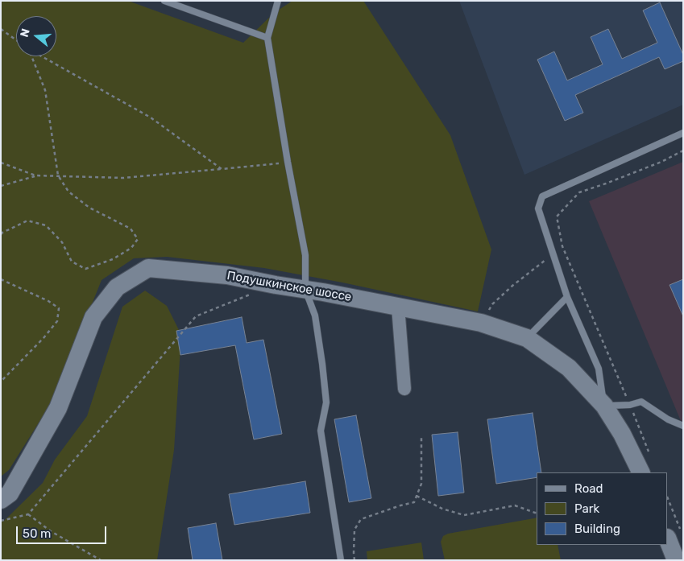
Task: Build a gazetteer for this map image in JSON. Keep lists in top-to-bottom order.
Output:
{
  "streets": {
    "main road": ["Подушкинское шоссе"]
  },
  "legend": ["Road", "Park", "Building"],
  "scale_bar": "50 m",
  "north": "left"
}
